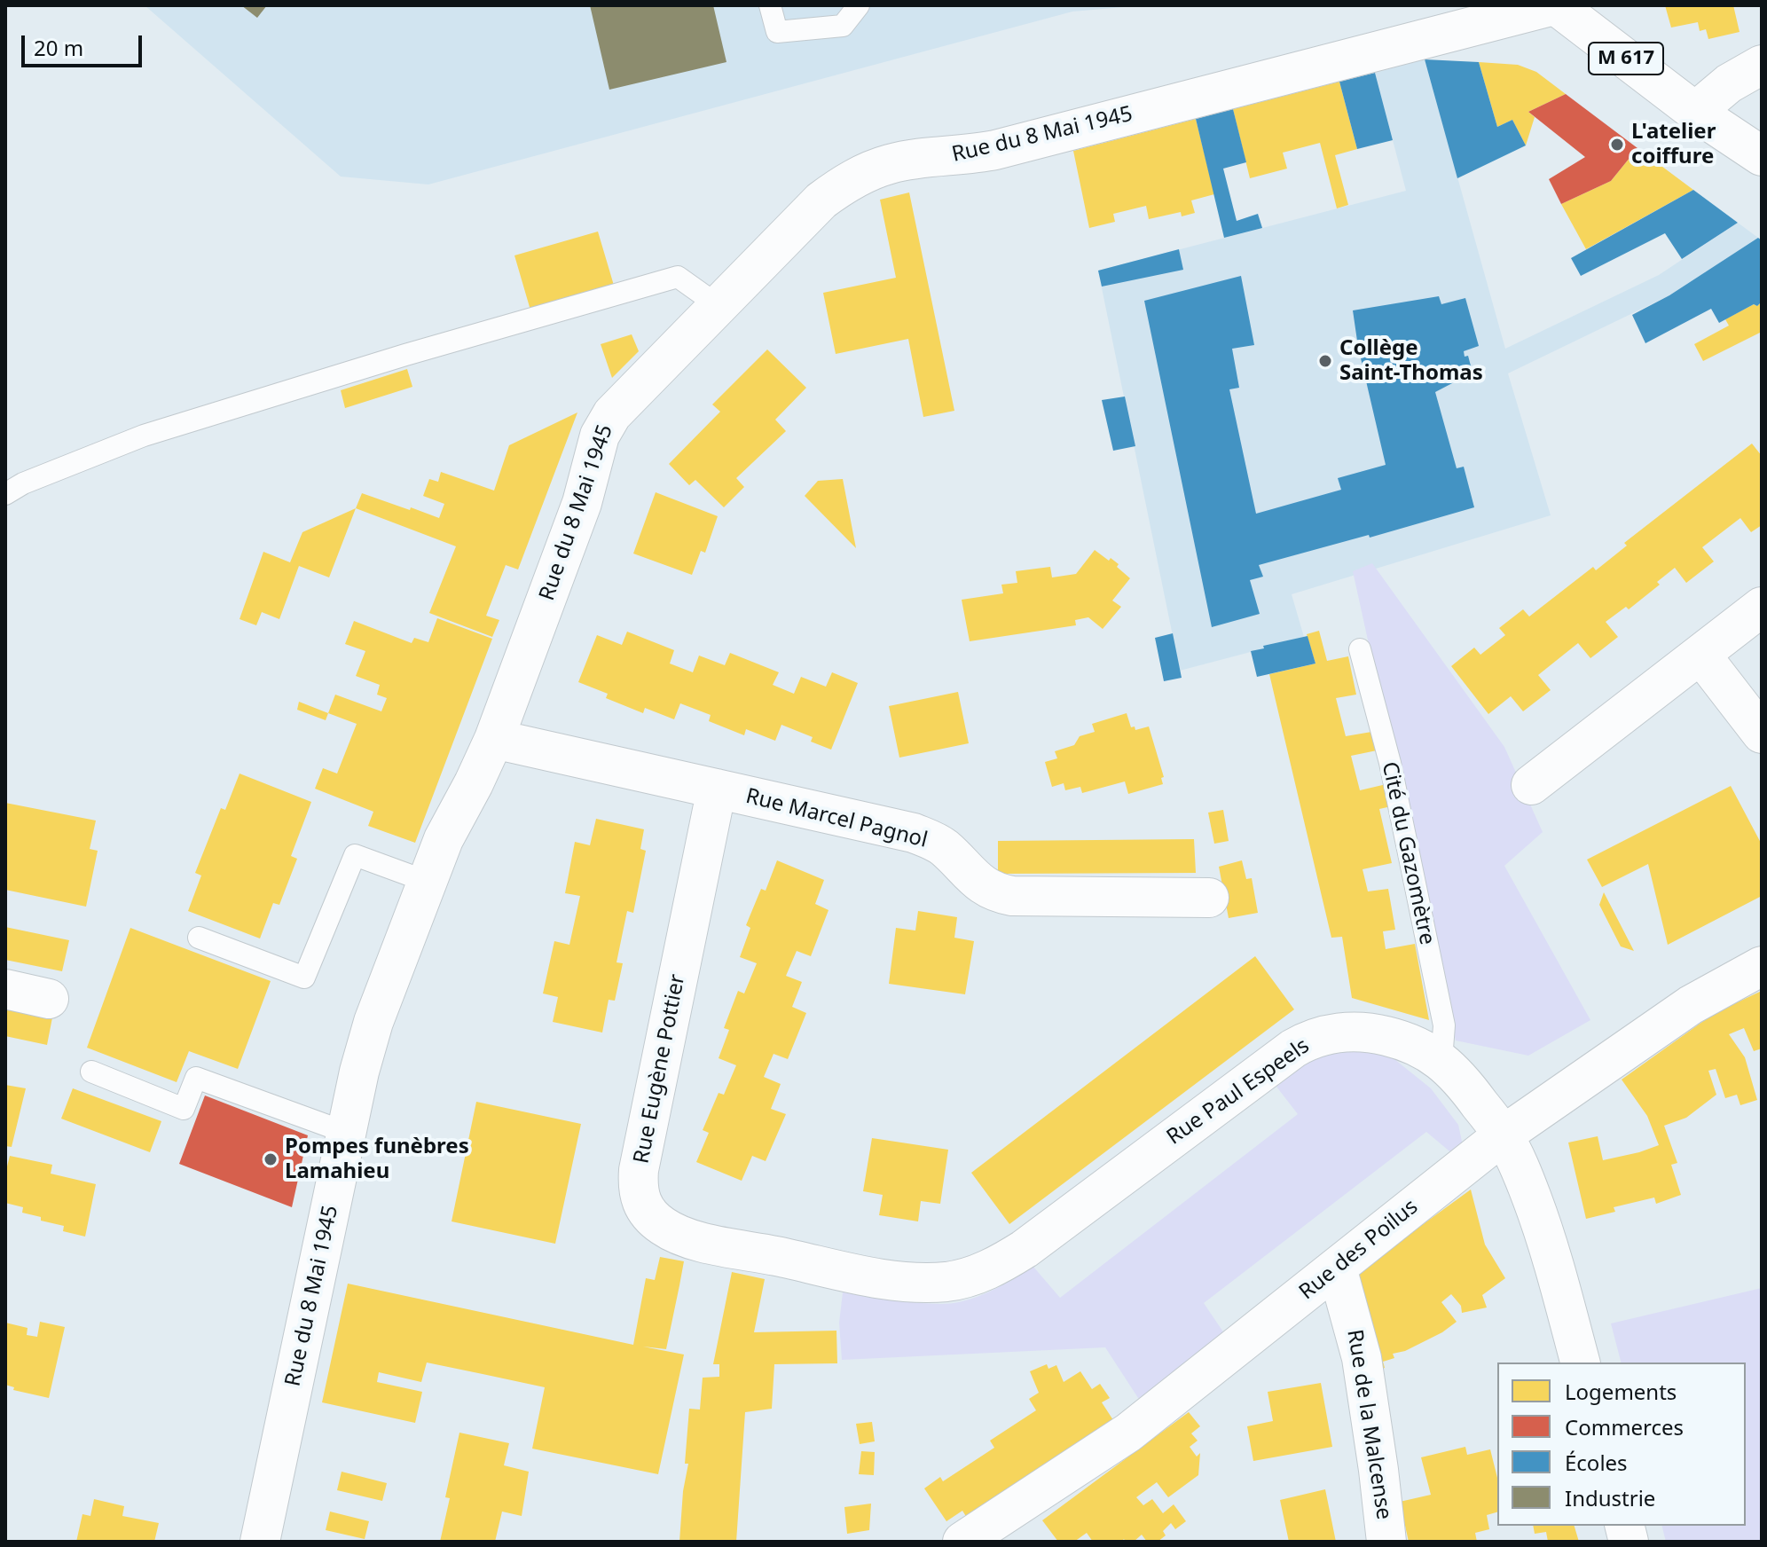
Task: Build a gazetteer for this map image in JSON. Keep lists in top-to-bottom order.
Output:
{
  "streets": {
    "street": [
      "M 617",
      "Rue du 8 Mai 1945",
      "Rue Marcel Pagnol",
      "Rue Eugène Pottier",
      "Rue Paul Espeels",
      "Rue des Poilus",
      "Rue de la Malcense"
    ],
    "lane": ["Cité du Gazomètre"]
  },
  "crossings": [
    ["M 617", "Rue du 8 Mai 1945"],
    ["Rue du 8 Mai 1945", "Rue Marcel Pagnol"],
    ["Rue Marcel Pagnol", "Rue Eugène Pottier"],
    ["Cité du Gazomètre", "Rue Paul Espeels"],
    ["Rue Eugène Pottier", "Rue Paul Espeels"],
    ["Rue Paul Espeels", "Rue des Poilus"],
    ["Rue des Poilus", "Rue de la Malcense"]
  ],
  "places": ["L'atelier coiffure", "Collège Saint-Thomas", "Pompes funèbres Lamahieu"],
  "legend": [
    "Logements",
    "Commerces",
    "Écoles",
    "Industrie"
  ],
  "scale_bar": "20 m"
}
